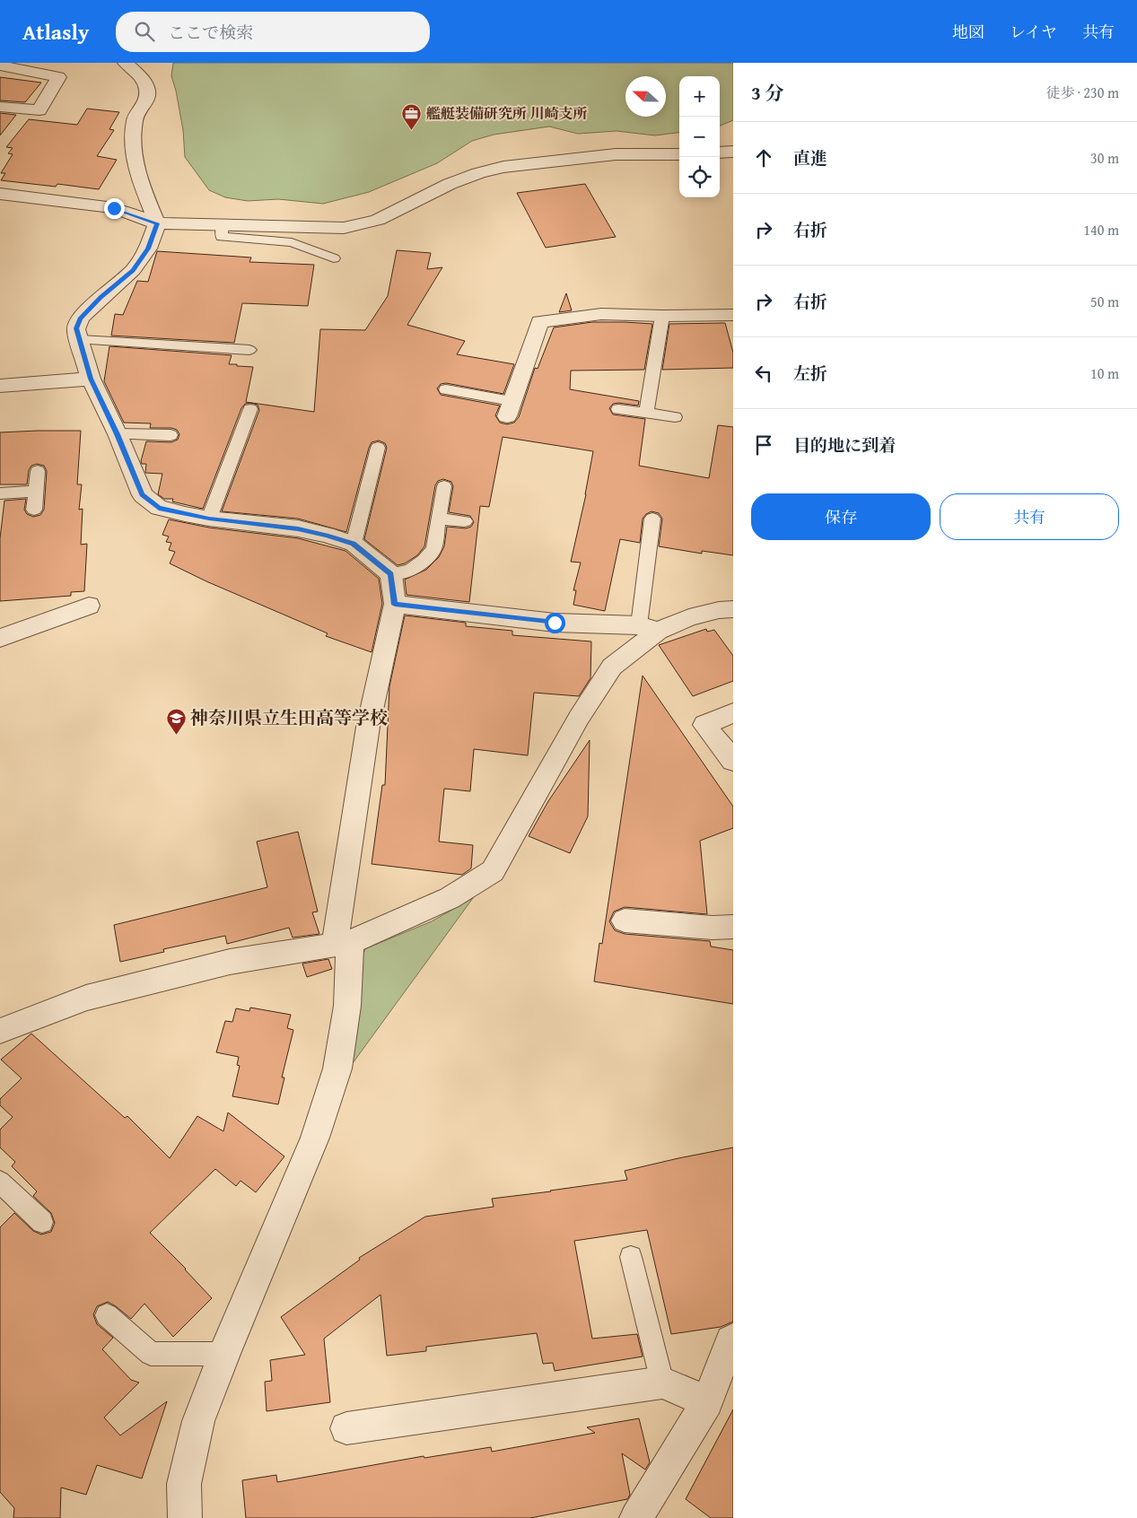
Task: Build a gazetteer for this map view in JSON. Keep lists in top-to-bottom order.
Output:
{
  "places": {
    "office": ["艦艇装備研究所 川崎支所"],
    "school or university": ["神奈川県立生田高等学校"]
  },
  "north": "left",
  "page": {
    "header": "Atlasly",
    "search": "ここで検索",
    "nav": ["地図", "レイヤ", "共有"],
    "heading": ["3 分", "徒歩 · 230 m"],
    "map_buttons": ["+", "−"],
    "list": [
      ["直進", "30 m"],
      ["右折", "140 m"],
      ["右折", "50 m"],
      ["左折", "10 m"],
      "目的地に到着"
    ],
    "buttons": ["保存", "共有"]
  }
}
